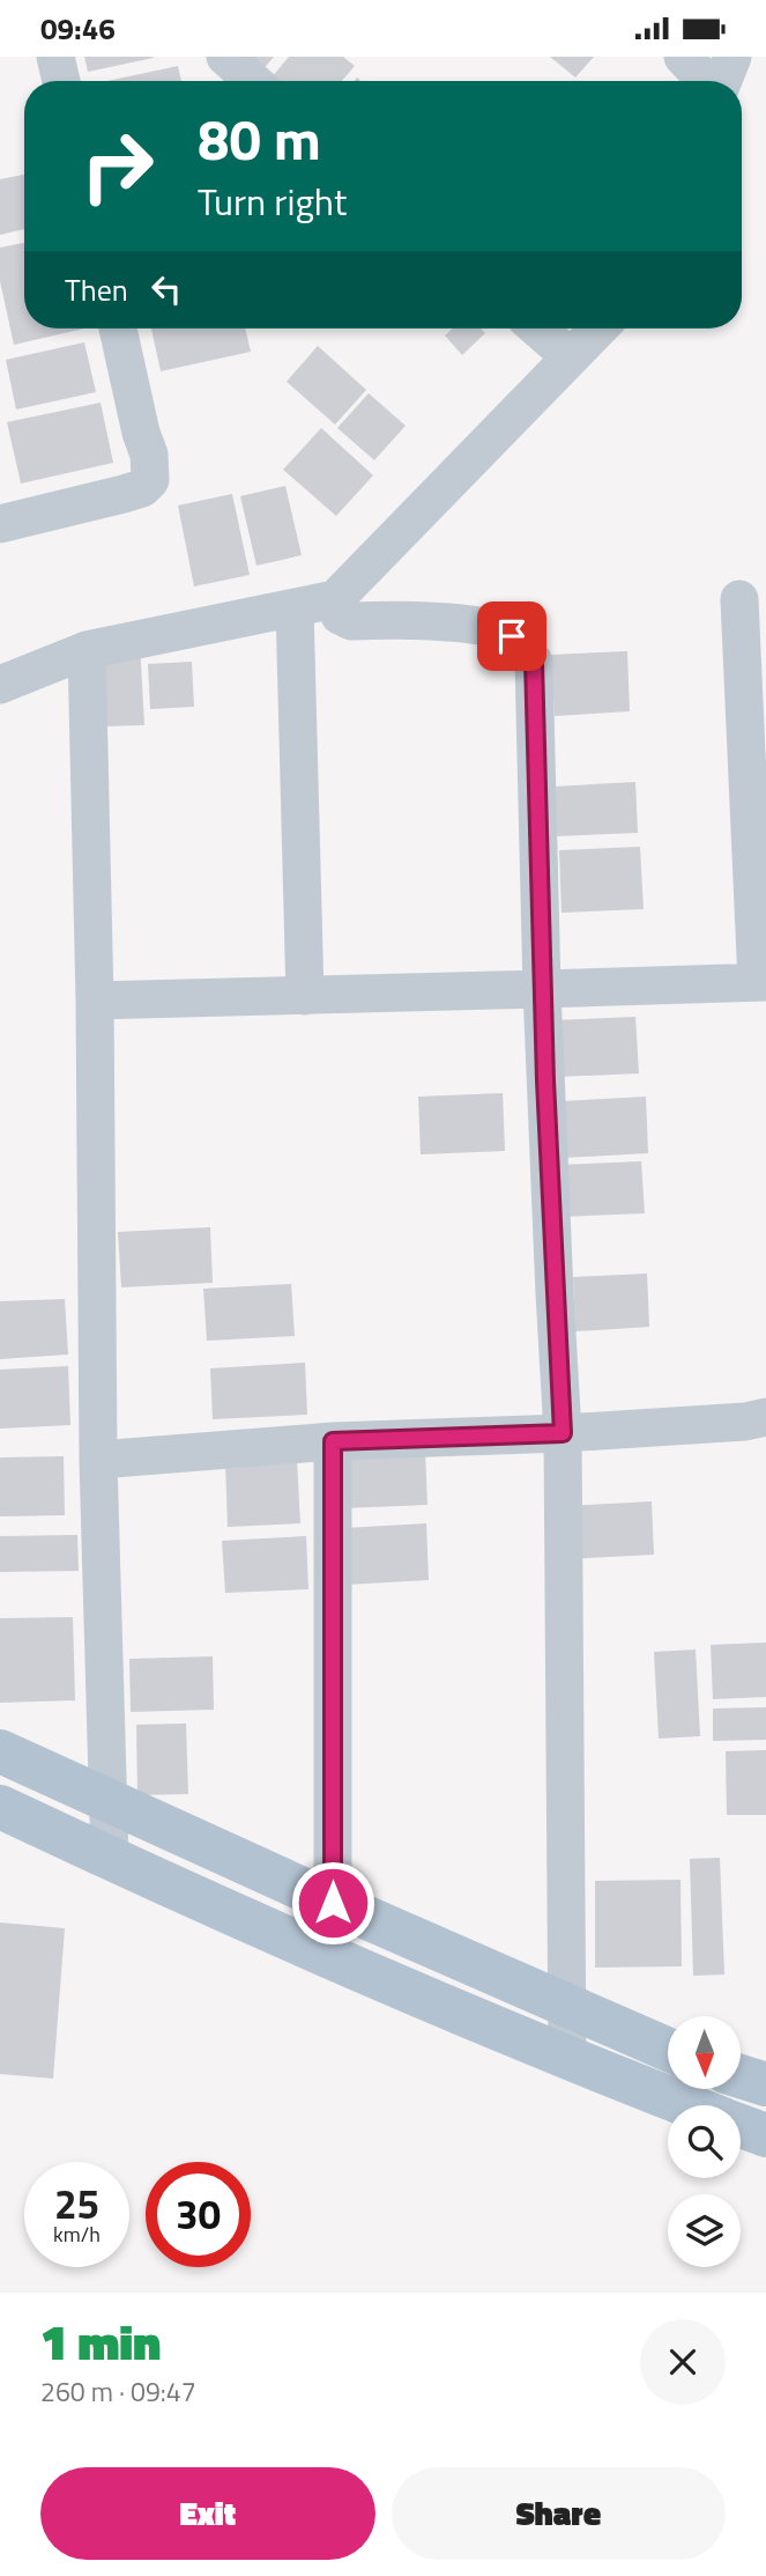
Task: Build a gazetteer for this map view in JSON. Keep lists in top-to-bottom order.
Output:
{
  "north": "bottom",
  "page": {
    "status": "09:46",
    "turn": ["80 m", "Turn right"],
    "then": "Then",
    "speed": "25 km/h",
    "limit": "30",
    "heading": ["1 min", "260 m · 09:47"],
    "buttons": ["Exit", "Share"]
  }
}
